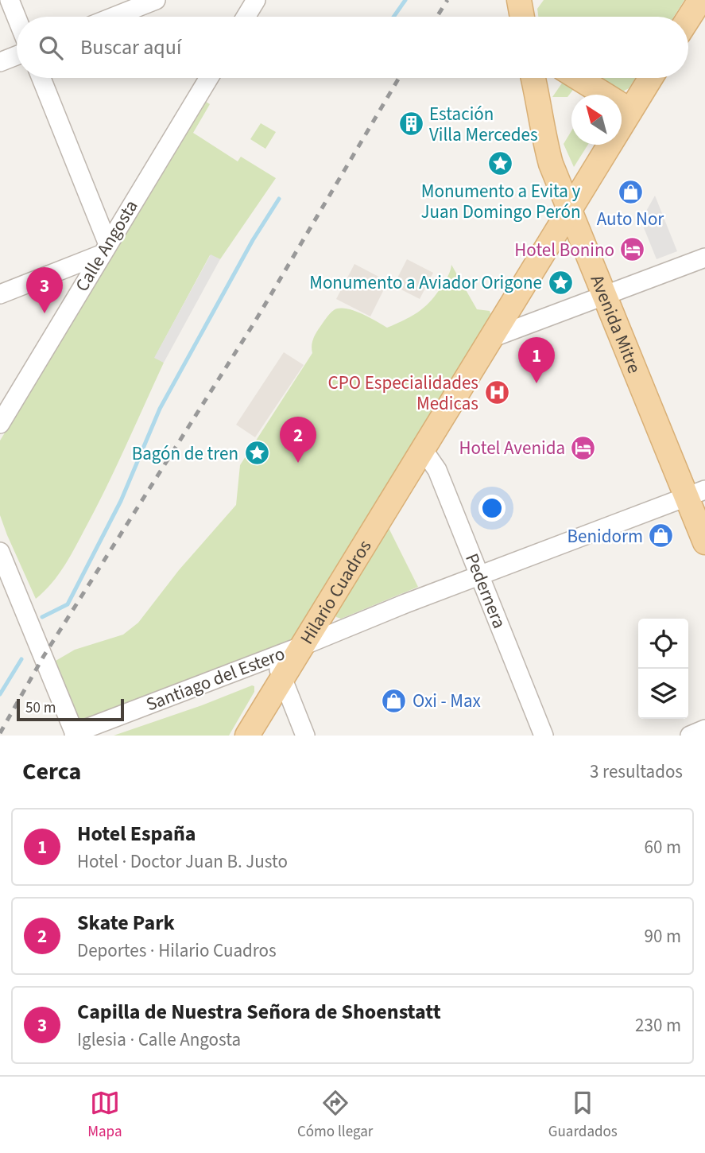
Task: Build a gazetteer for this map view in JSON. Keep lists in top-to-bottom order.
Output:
{
  "streets": {
    "main road": ["Avenida Mitre", "Hilario Cuadros"],
    "street": ["Calle Angosta", "Pedernera", "Santiago del Estero"]
  },
  "crossings": [
    ["Avenida Mitre", "Hilario Cuadros"],
    ["Avenida Mitre", "Santiago del Estero"],
    ["Pedernera", "Hilario Cuadros"],
    ["Pedernera", "Santiago del Estero"],
    ["Hilario Cuadros", "Santiago del Estero"]
  ],
  "places": {
    "building": ["Estación Villa Mercedes"],
    "place": ["Monumento a Evita y Juan Domingo Perón", "Monumento a Aviador Origone", "Bagón de tren"],
    "shop": ["Auto Nor", "Benidorm", "Oxi - Max"],
    "hotel": ["Hotel Bonino", "Hotel Avenida"],
    "hospital": ["CPO Especialidades Medicas"]
  },
  "scale_bar": "50 m",
  "north": "top left",
  "page": {
    "search": "Buscar aquí",
    "pins": ["3", "1", "2"],
    "scale": "50 m",
    "heading": ["Cerca", "3 resultados"],
    "list": [
      {
        "mark": "1",
        "name": "Hotel España",
        "note": "Hotel · Doctor Juan B. Justo",
        "value": "60 m"
      },
      {
        "mark": "2",
        "name": "Skate Park",
        "note": "Deportes · Hilario Cuadros",
        "value": "90 m"
      },
      {
        "mark": "3",
        "name": "Capilla de Nuestra Señora de Shoenstatt",
        "note": "Iglesia · Calle Angosta",
        "value": "230 m"
      }
    ],
    "nav": ["Mapa", "Cómo llegar", "Guardados"]
  }
}
